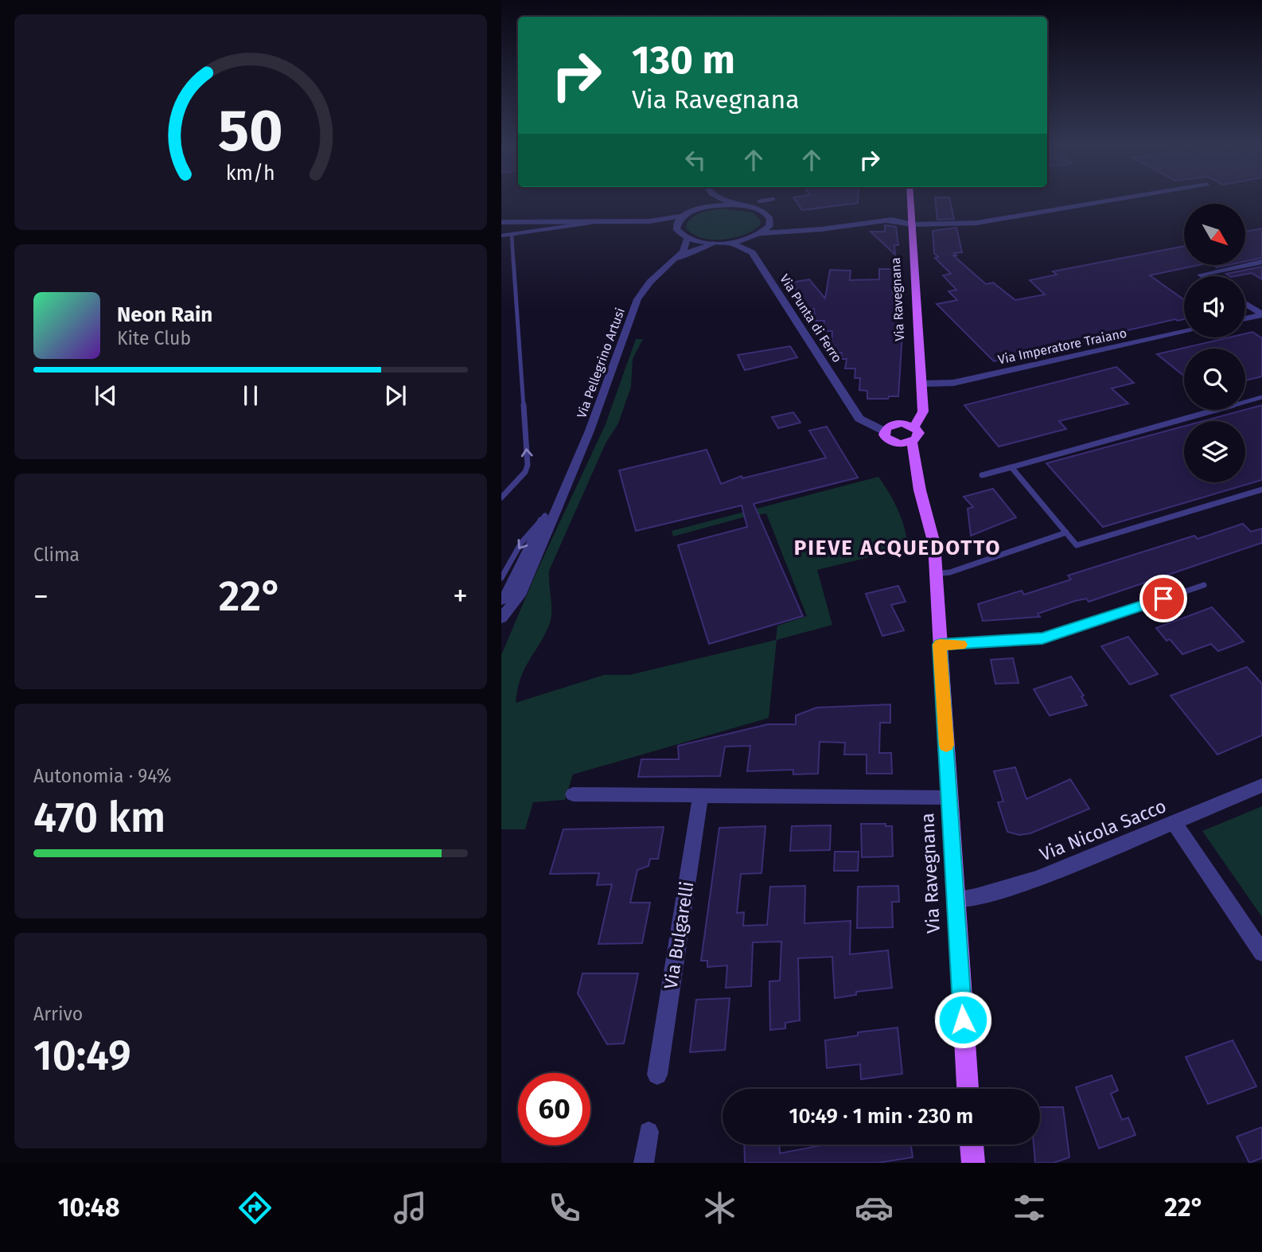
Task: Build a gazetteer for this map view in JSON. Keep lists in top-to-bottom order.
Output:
{
  "streets": {
    "main road": ["Via Ravegnana"],
    "street": [
      "Via Punta di Ferro",
      "Via Imperatore Traiano",
      "Via Pellegrino Artusi",
      "Via Nicola Sacco",
      "Via Bulgarelli"
    ]
  },
  "crossings": [
    ["Via Ravegnana", "Via Imperatore Traiano"],
    ["Via Ravegnana", "Via Nicola Sacco"]
  ],
  "districts": ["PIEVE ACQUEDOTTO"],
  "north": "bottom right",
  "page": {
    "turn": ["130 m", "Via Ravegnana"],
    "song": ["Neon Rain", "Kite Club"],
    "tile": [
      "Clima",
      ["Autonomia · 94%", "470 km"],
      ["Arrivo", "10:49"]
    ],
    "heat": ["−", "22°", "+"],
    "limit": "60",
    "trip": "10:49 · 1 min · 230 m",
    "tabs": ["10:48", "22°"],
    "gauge": ["50", "km/h"]
  }
}
